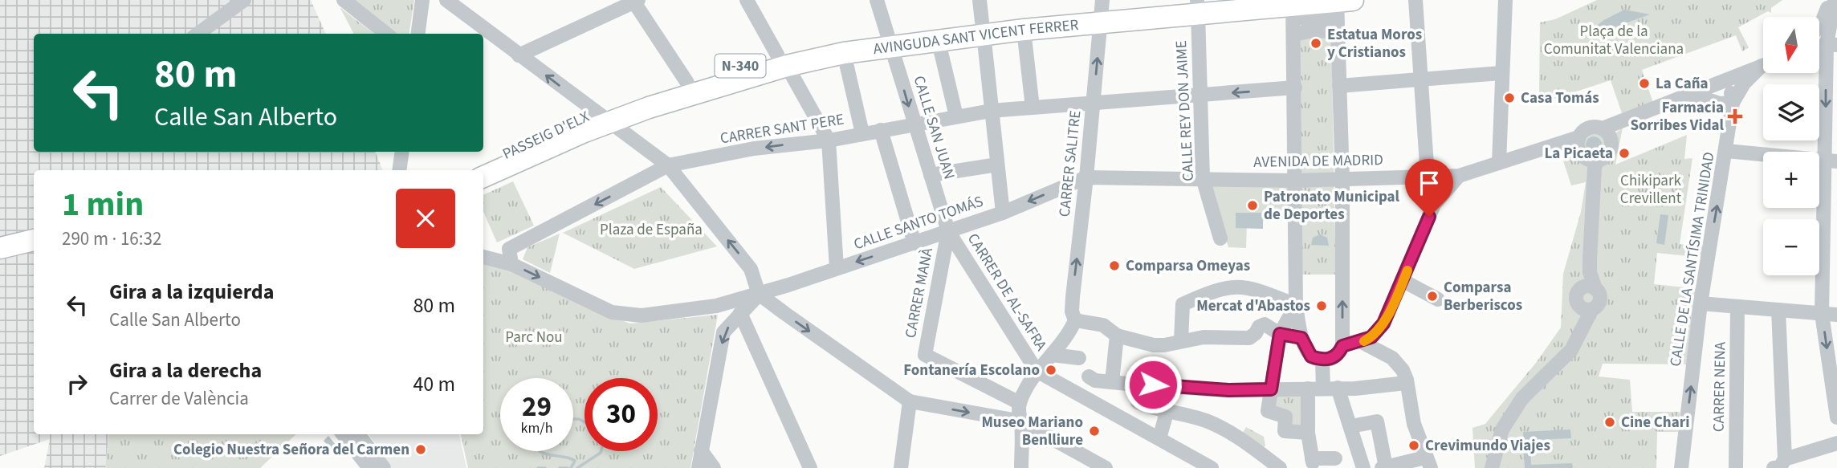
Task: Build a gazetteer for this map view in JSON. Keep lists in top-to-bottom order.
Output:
{
  "streets": {
    "highway": ["AVINGUDA SANT VICENT FERRER", "N-340", "PASSEIG D'ELX"],
    "street": [
      "CALLE REY DON JAIME",
      "CALLE SAN JUAN",
      "CARRER SANT PERE",
      "AVENIDA DE MADRID",
      "CARRER SALITRE",
      "CALLE SANTO TOMÁS",
      "CALLE DE LA SANTÍSIMA TRINIDAD",
      "CARRER DE AL-SAFRA",
      "CARRER MANÀ",
      "CARRER NENA"
    ]
  },
  "crossings": [
    ["AVINGUDA SANT VICENT FERRER", "CALLE REY DON JAIME"],
    ["AVINGUDA SANT VICENT FERRER", "CALLE SAN JUAN"],
    ["AVINGUDA SANT VICENT FERRER", "PASSEIG D'ELX"],
    ["AVINGUDA SANT VICENT FERRER", "CARRER SALITRE"],
    ["CALLE REY DON JAIME", "CARRER SANT PERE"],
    ["CALLE REY DON JAIME", "AVENIDA DE MADRID"],
    ["CALLE SAN JUAN", "CARRER SANT PERE"],
    ["CALLE SAN JUAN", "CALLE SANTO TOMÁS"],
    ["CALLE SAN JUAN", "CARRER DE AL-SAFRA"],
    ["CALLE SAN JUAN", "CARRER MANÀ"],
    ["CARRER SANT PERE", "CARRER SALITRE"],
    ["CARRER SANT PERE", "CALLE SANTO TOMÁS"],
    ["AVENIDA DE MADRID", "CARRER SALITRE"],
    ["AVENIDA DE MADRID", "CALLE SANTO TOMÁS"],
    ["CARRER SALITRE", "CALLE SANTO TOMÁS"],
    ["CALLE SANTO TOMÁS", "CARRER DE AL-SAFRA"],
    ["CALLE SANTO TOMÁS", "CARRER MANÀ"],
    ["CARRER DE AL-SAFRA", "CARRER MANÀ"]
  ],
  "one_way": ["CARRER SANT PERE"],
  "parks": [
    "Plaça de la Comunitat Valenciana",
    "Chikipark Crevillent",
    "Plaza de España",
    "Parc Nou"
  ],
  "places": {
    "other": [
      "Estatua Moros y Cristianos",
      "La Caña",
      "Casa Tomás",
      "La Picaeta",
      "Patronato Municipal de Deportes",
      "Comparsa Omeyas",
      "Comparsa Berberiscos",
      "Mercat d'Abastos",
      "Fontanería Escolano",
      "Cine Chari",
      "Museo Mariano Benlliure",
      "Crevimundo Viajes",
      "Colegio Nuestra Señora del Carmen"
    ],
    "health": ["Farmacia Sorribes Vidal"]
  },
  "north": "bottom",
  "page": {
    "map_buttons": ["+", "−"],
    "turn": ["80 m", "Calle San Alberto"],
    "heading": ["1 min", "290 m · 16:32"],
    "list": [
      {
        "name": "Gira a la izquierda",
        "note": "Calle San Alberto",
        "value": "80 m"
      },
      {
        "name": "Gira a la derecha",
        "note": "Carrer de València",
        "value": "40 m"
      }
    ],
    "speed": "29 km/h",
    "limit": "30"
  }
}
